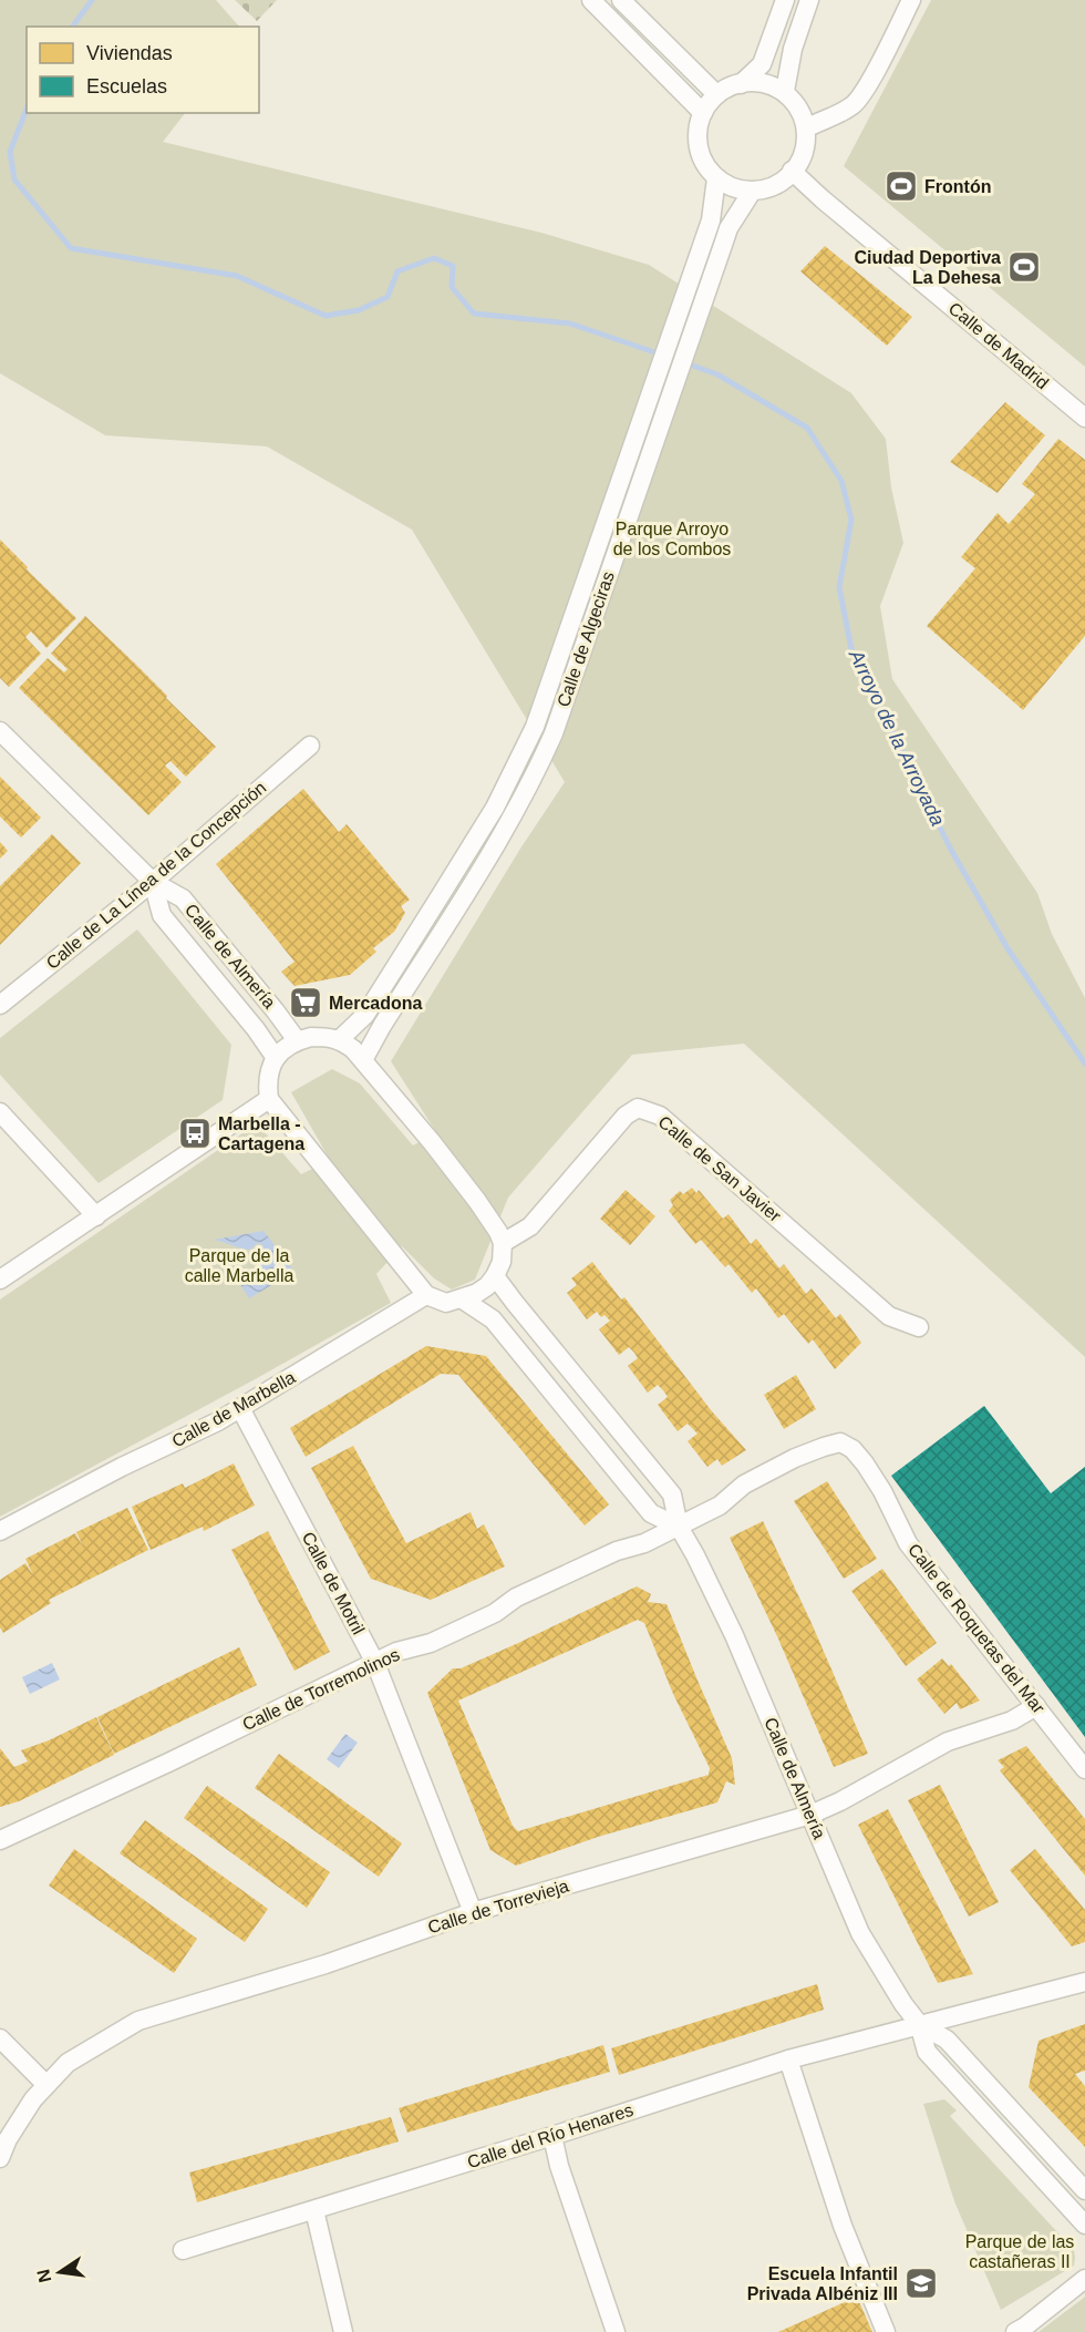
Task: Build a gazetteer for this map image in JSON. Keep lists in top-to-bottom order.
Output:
{
  "streets": {
    "street": [
      "Calle de Madrid",
      "Calle de Algeciras",
      "Calle de La Línea de la Concepción",
      "Calle de Almería",
      "Calle de San Javier",
      "Calle de Marbella",
      "Calle de Motril",
      "Calle de Roquetas del Mar",
      "Calle de Torremolinos",
      "Calle de Torrevieja",
      "Calle del Río Henares"
    ]
  },
  "crossings": [
    ["Calle de Madrid", "Calle de Algeciras"],
    ["Calle de La Línea de la Concepción", "Calle de Almería"],
    ["Calle de Almería", "Calle de Roquetas del Mar"],
    ["Calle de Almería", "Calle de Torremolinos"],
    ["Calle de Almería", "Calle de Torrevieja"],
    ["Calle de Almería", "Calle del Río Henares"],
    ["Calle de Marbella", "Calle de Motril"],
    ["Calle de Motril", "Calle de Torremolinos"],
    ["Calle de Motril", "Calle de Torrevieja"],
    ["Calle de Roquetas del Mar", "Calle de Torremolinos"],
    ["Calle de Roquetas del Mar", "Calle de Torrevieja"]
  ],
  "water": ["Arroyo de la Arroyada"],
  "parks": ["Parque Arroyo de los Combos", "Parque de la calle Marbella", "Parque de las castañeras II"],
  "places": {
    "sports": ["Frontón", "Ciudad Deportiva La Dehesa"],
    "supermarket": ["Mercadona"],
    "bus stop": ["Marbella - Cartagena"],
    "school or university": ["Escuela Infantil Privada Albéniz III"]
  },
  "legend": ["Viviendas", "Escuelas"],
  "north": "left"
}
